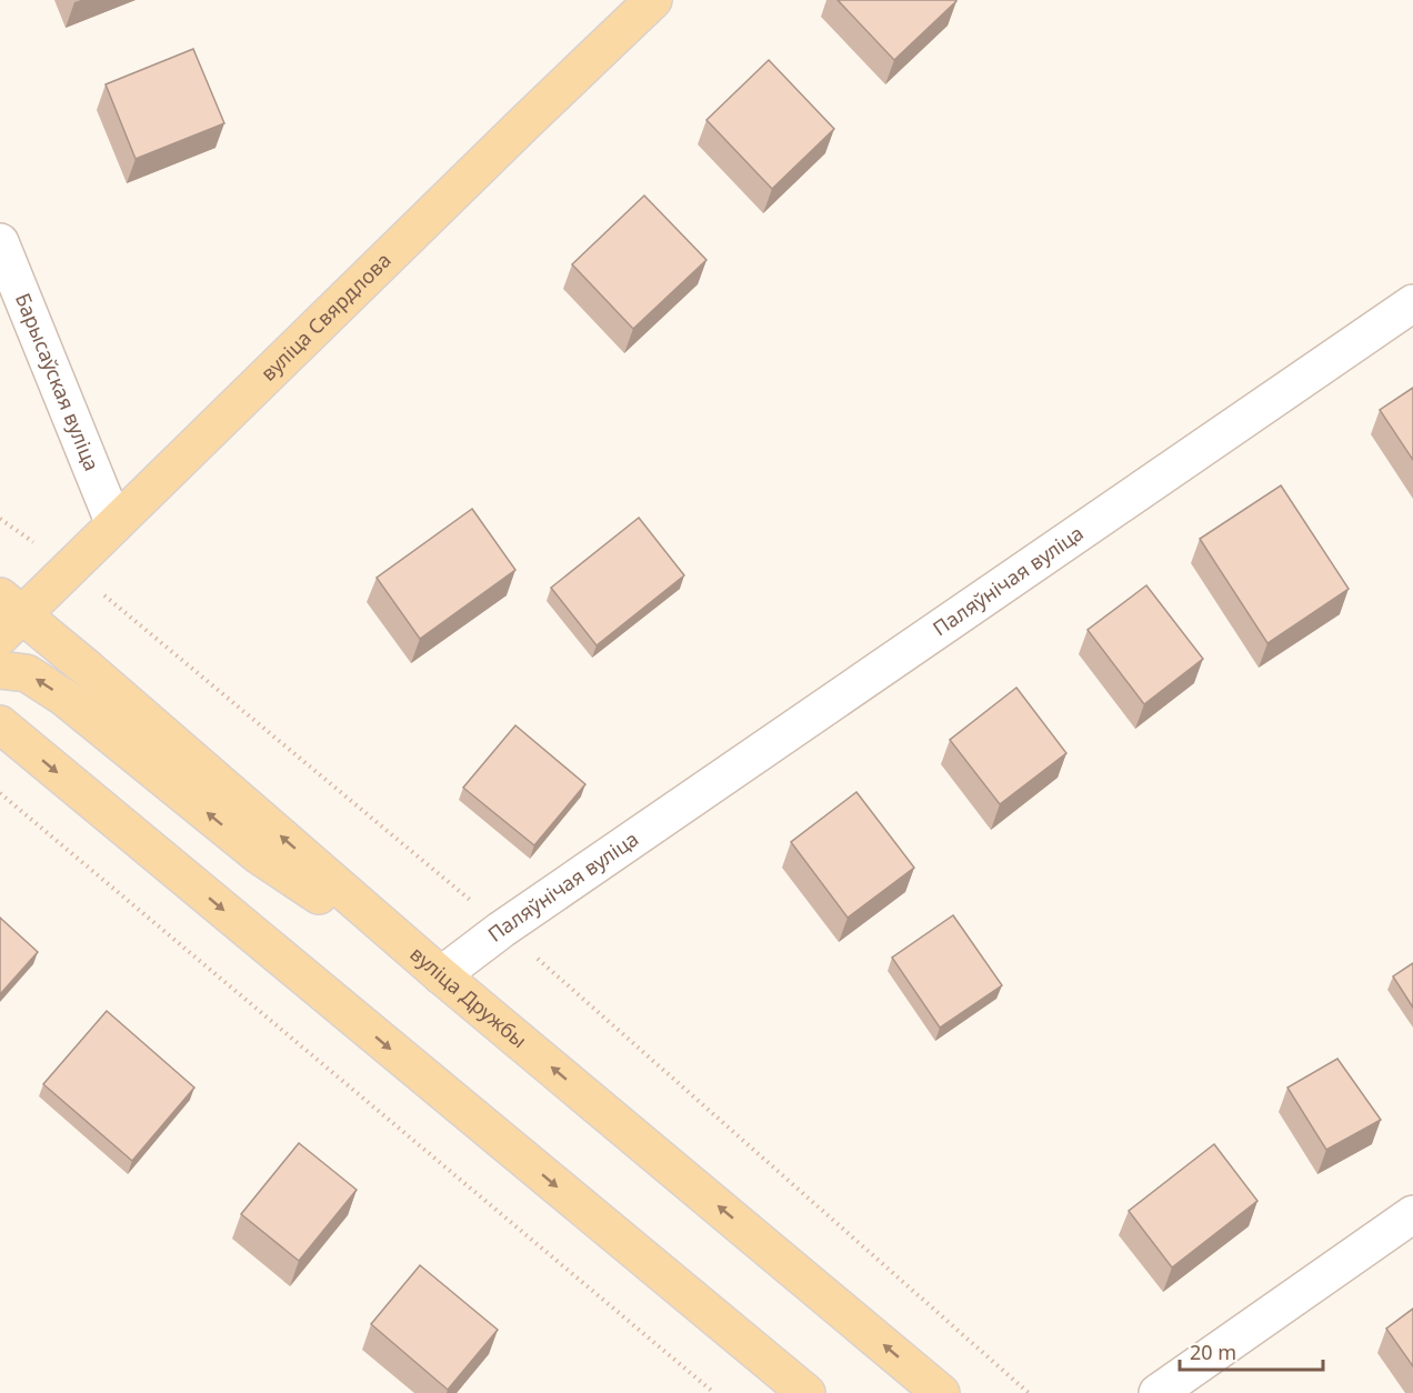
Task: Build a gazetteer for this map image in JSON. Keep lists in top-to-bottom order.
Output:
{
  "streets": {
    "main road": ["вуліца Свярдлова", "вуліца Дружбы"],
    "street": ["Барысаўская вуліца", "Паляўнічая вуліца"]
  },
  "crossings": [
    ["вуліца Свярдлова", "Барысаўская вуліца"],
    ["вуліца Свярдлова", "вуліца Дружбы"],
    ["Паляўнічая вуліца", "вуліца Дружбы"]
  ],
  "scale_bar": "20 m"
}
